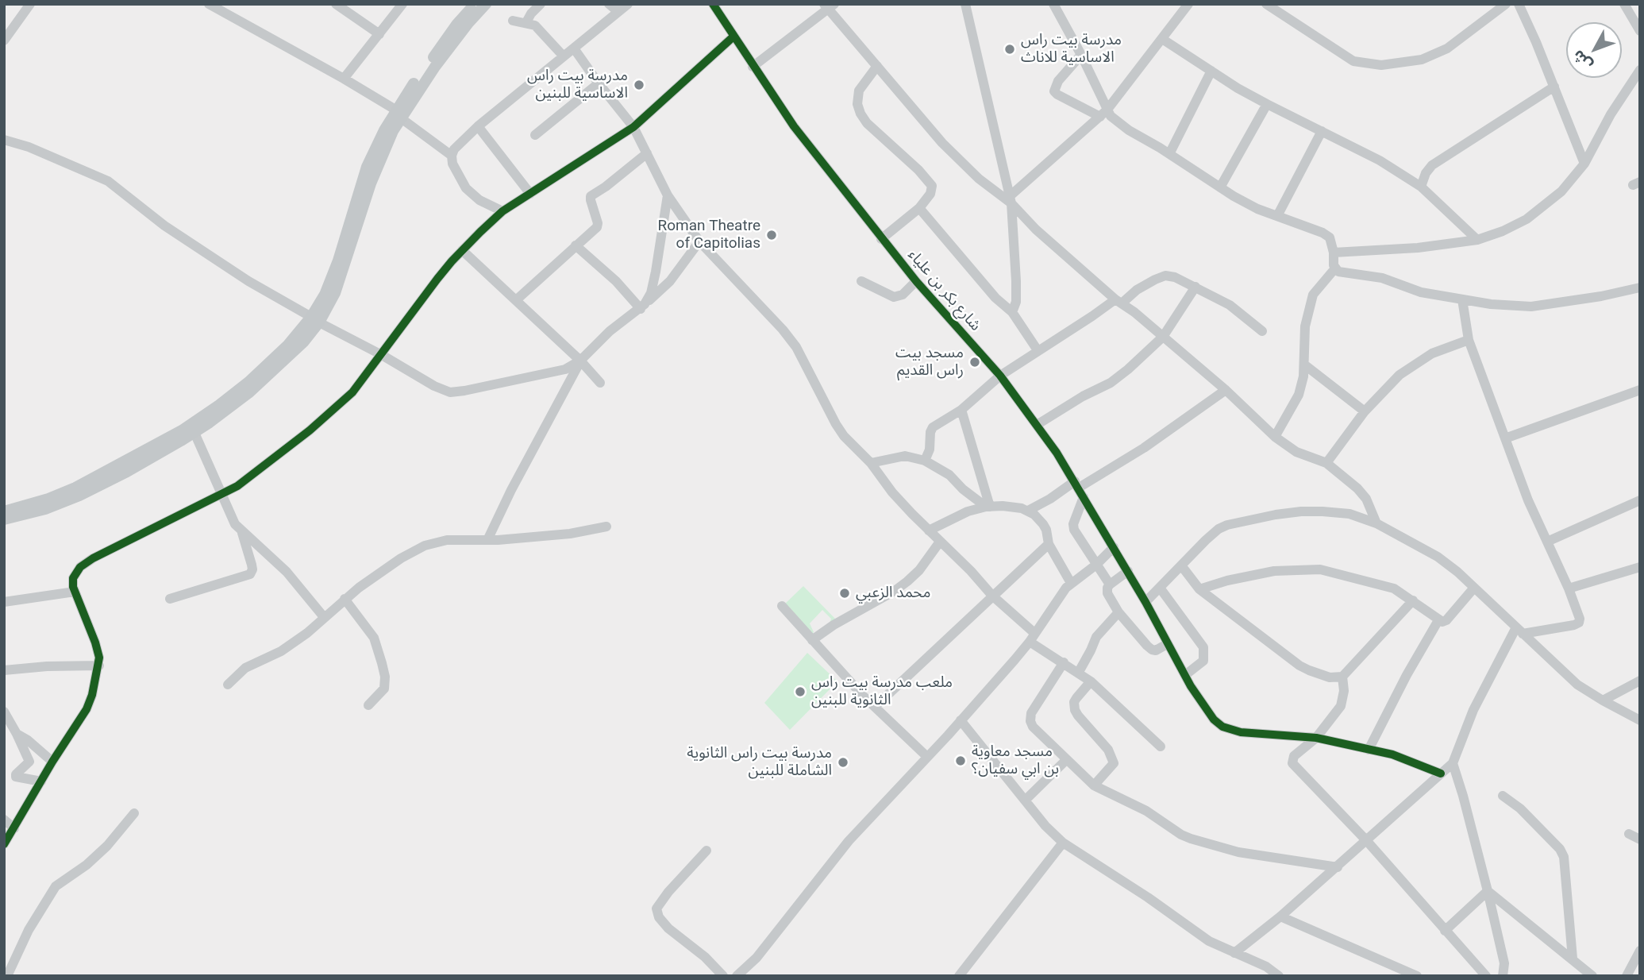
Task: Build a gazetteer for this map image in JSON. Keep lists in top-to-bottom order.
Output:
{
  "streets": {
    "street": ["شارع بكر بن علياء"]
  },
  "places": [
    "مدرسة بيت راس الاساسية للاناث",
    "مدرسة بيت راس الاساسية للبنين",
    "Roman Theatre of Capitolias",
    "مسجد بيت راس القديم",
    "محمد الزعبي",
    "ملعب مدرسة بيت راس الثانوية للبنين",
    "مسجد معاوية بن ابي سفيان؟",
    "مدرسة بيت راس الثانوية الشاملة للبنين"
  ],
  "north": "bottom left"
}
